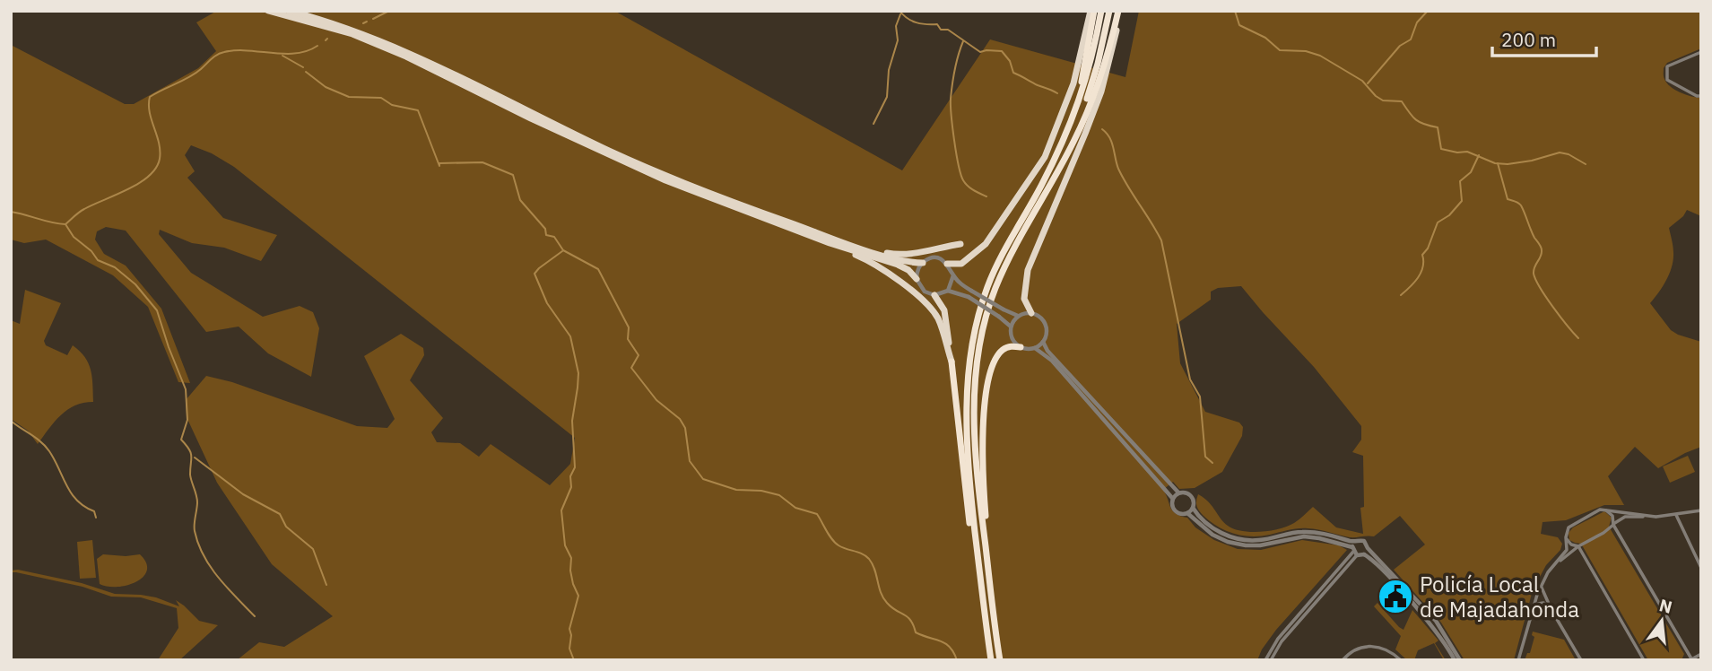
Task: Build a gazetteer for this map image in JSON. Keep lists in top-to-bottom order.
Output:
{
  "places": {
    "public building": ["Policía Local de Majadahonda"]
  },
  "scale_bar": "200 m",
  "north": "top"
}
